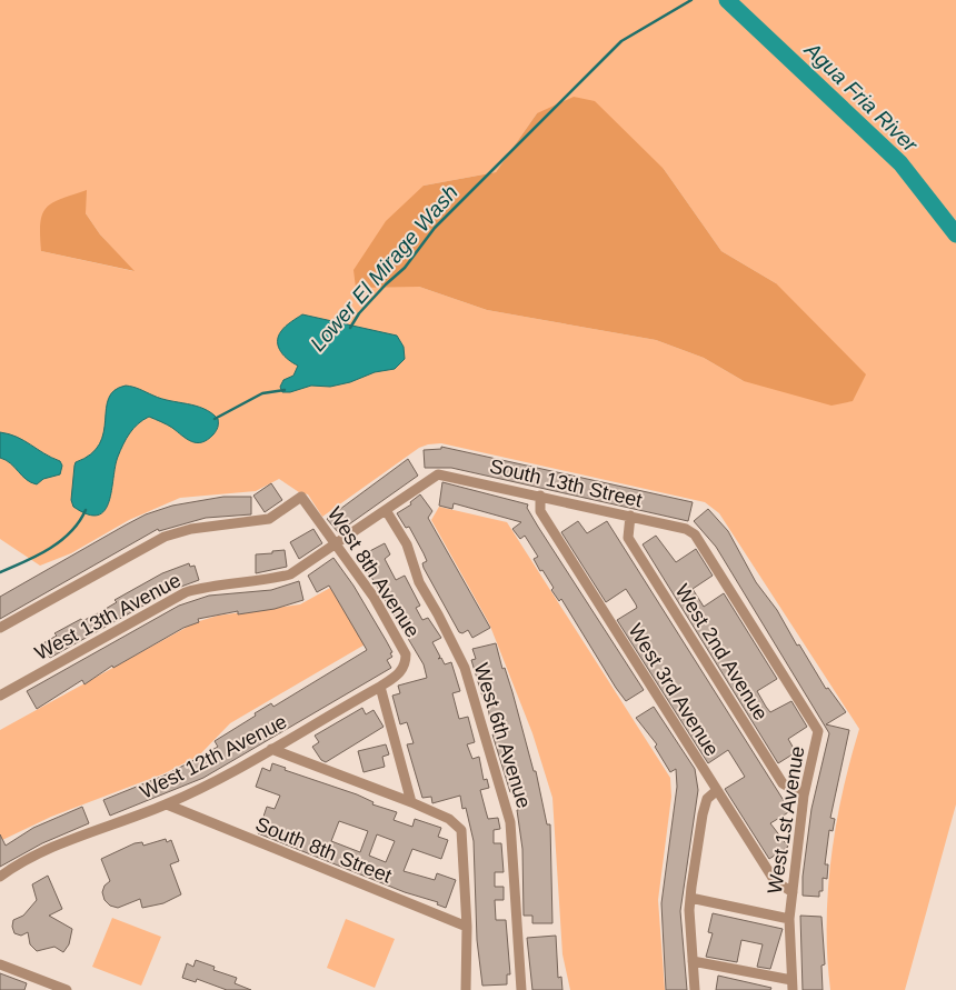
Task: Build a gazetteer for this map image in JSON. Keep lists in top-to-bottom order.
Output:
{
  "streets": {
    "street": [
      "South 13th Street",
      "West 8th Avenue",
      "West 13th Avenue",
      "West 2nd Avenue",
      "West 3rd Avenue",
      "West 6th Avenue",
      "West 12th Avenue",
      "West 1st Avenue",
      "South 8th Street"
    ]
  },
  "crossings": [
    ["South 13th Street", "West 13th Avenue"],
    ["South 13th Street", "West 2nd Avenue"],
    ["South 13th Street", "West 3rd Avenue"],
    ["South 13th Street", "West 1st Avenue"],
    ["West 8th Avenue", "West 13th Avenue"],
    ["West 8th Avenue", "West 12th Avenue"],
    ["West 13th Avenue", "West 6th Avenue"],
    ["West 2nd Avenue", "West 1st Avenue"],
    ["West 3rd Avenue", "West 1st Avenue"],
    ["West 12th Avenue", "South 8th Street"]
  ],
  "water": ["Agua Fria River", "Lower El Mirage Wash"]
}
